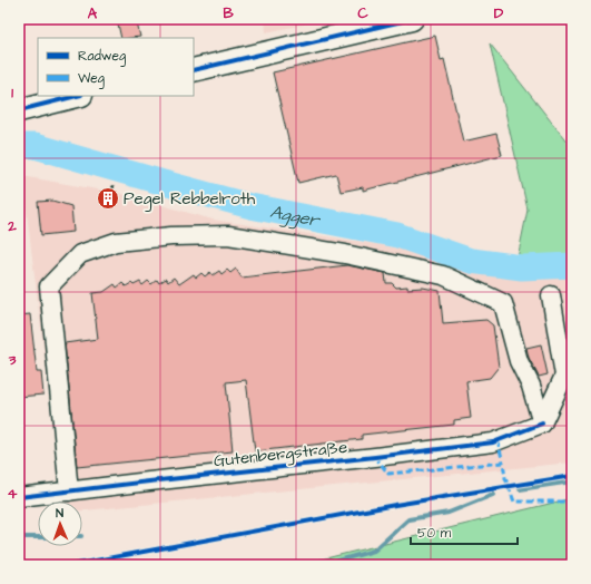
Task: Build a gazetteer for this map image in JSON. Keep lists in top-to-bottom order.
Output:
{
  "streets": {
    "street": ["Gutenbergstraße"]
  },
  "water": ["Agger"],
  "places": {
    "building": ["Pegel Rebbelroth"]
  },
  "legend": ["Radweg", "Weg"],
  "scale_bar": "50 m",
  "north": "top",
  "grid": {
    "columns": [
      "A",
      "B",
      "C",
      "D"
    ],
    "rows": [
      "1",
      "2",
      "3",
      "4"
    ]
  }
}
